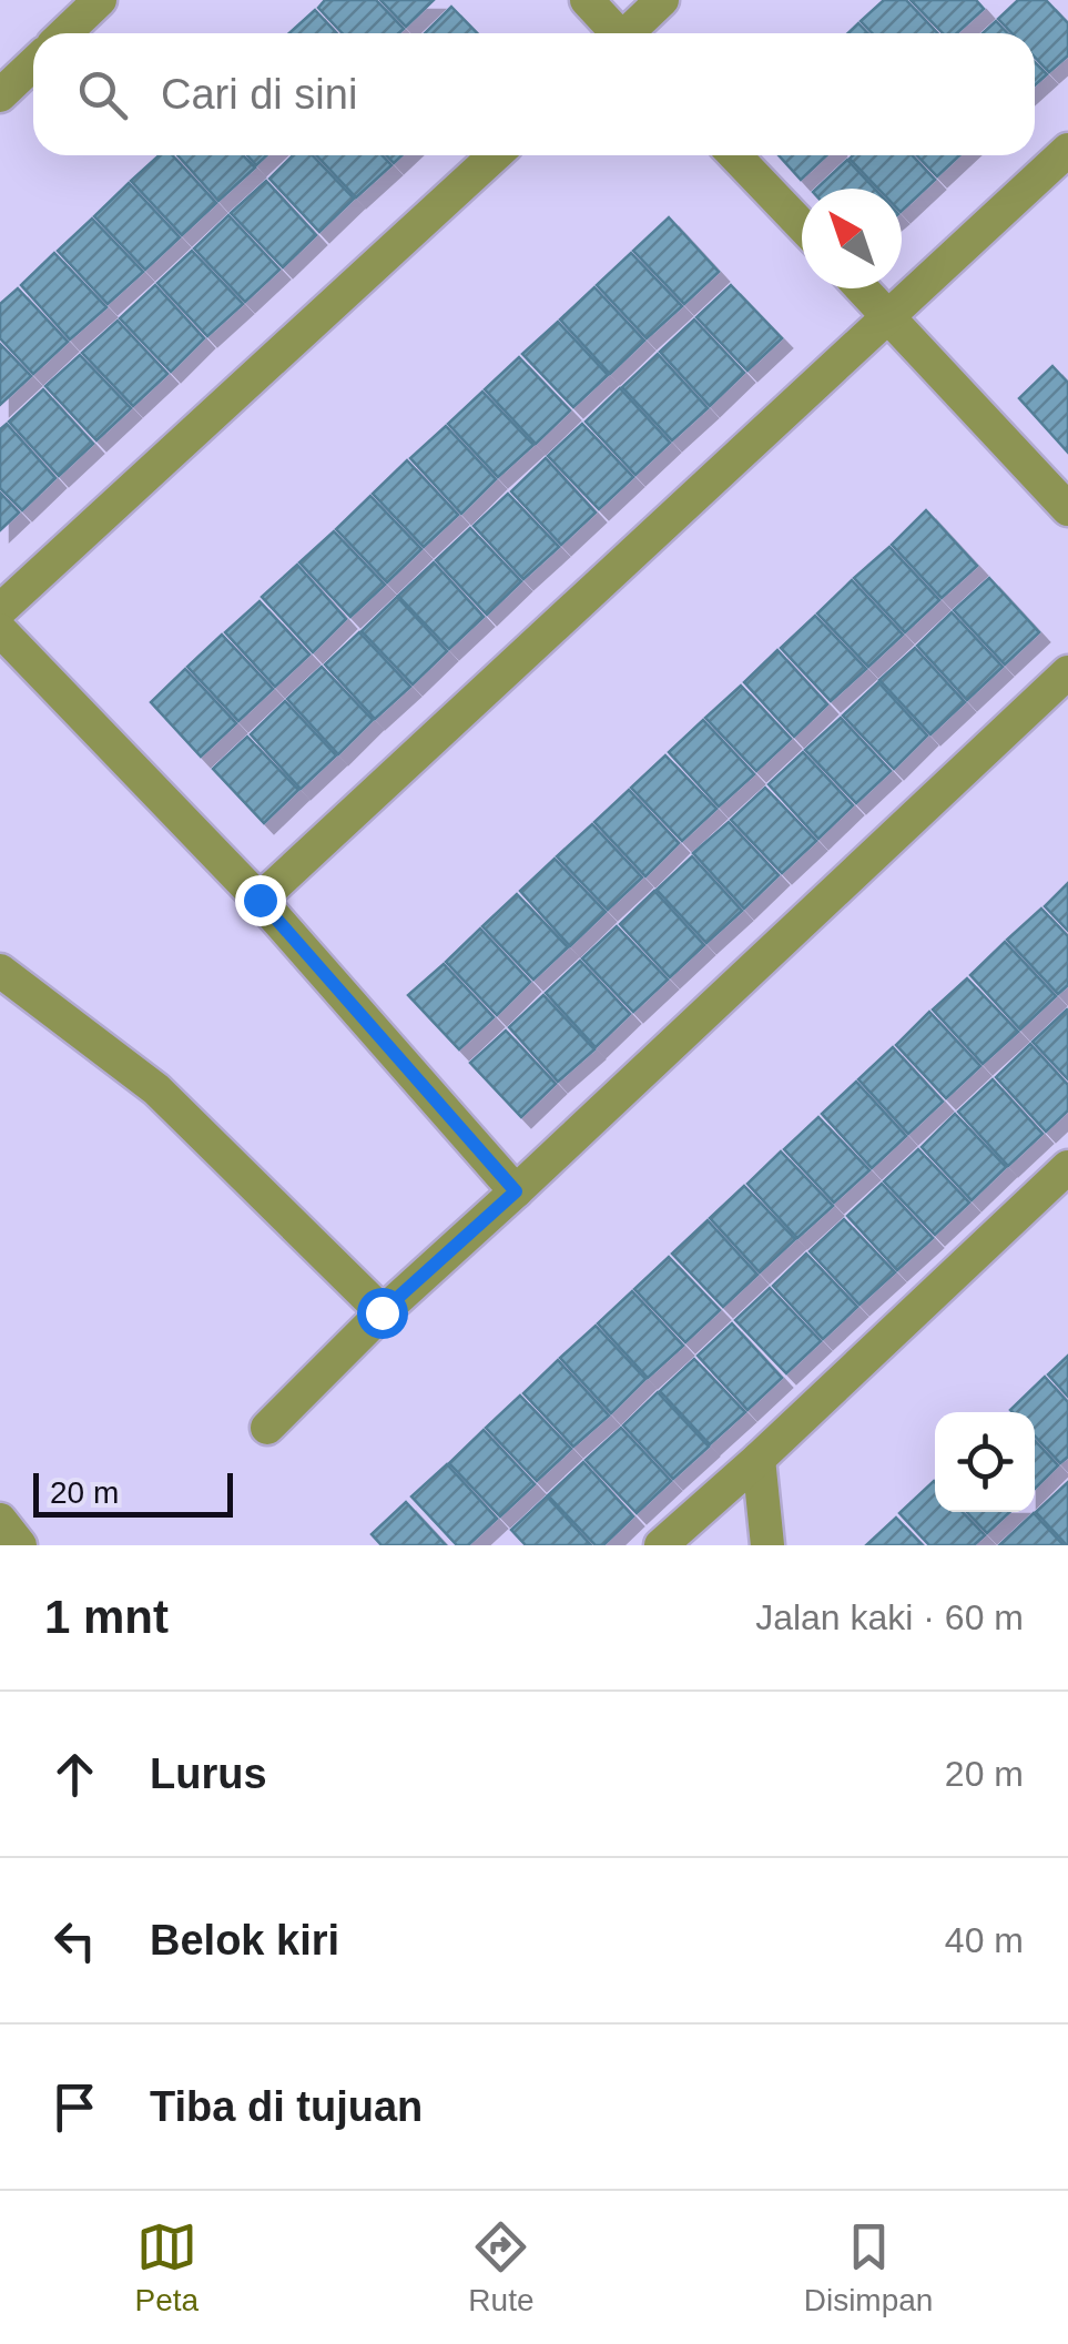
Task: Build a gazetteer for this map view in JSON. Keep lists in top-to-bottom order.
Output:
{
  "scale_bar": "20 m",
  "north": "top left",
  "page": {
    "search": "Cari di sini",
    "scale": "20 m",
    "heading": ["1 mnt", "Jalan kaki · 60 m"],
    "list": [
      ["Lurus", "20 m"],
      ["Belok kiri", "40 m"],
      "Tiba di tujuan"
    ],
    "nav": ["Peta", "Rute", "Disimpan"]
  }
}
